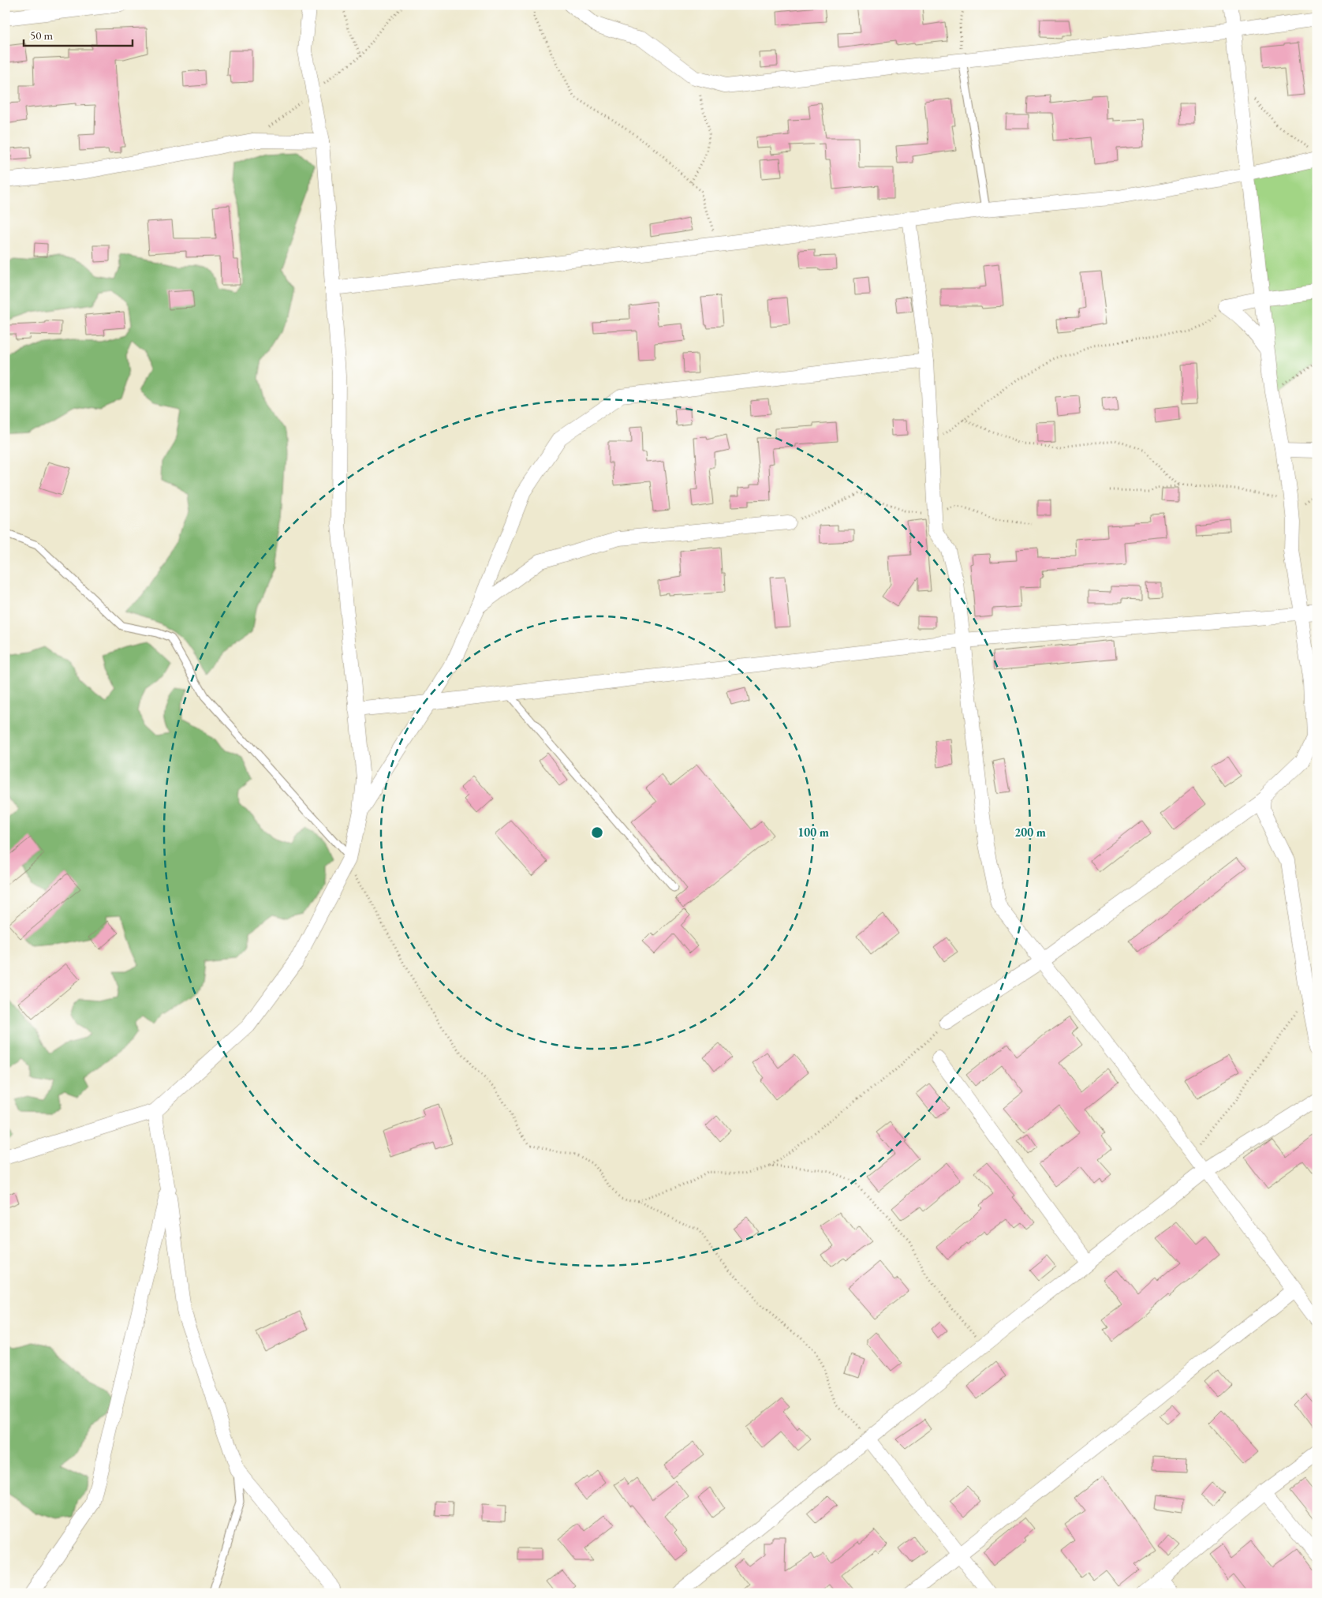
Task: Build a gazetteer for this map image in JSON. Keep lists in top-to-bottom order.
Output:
{
  "scale_bar": "50 m",
  "rings": ["100 m", "200 m"]
}
